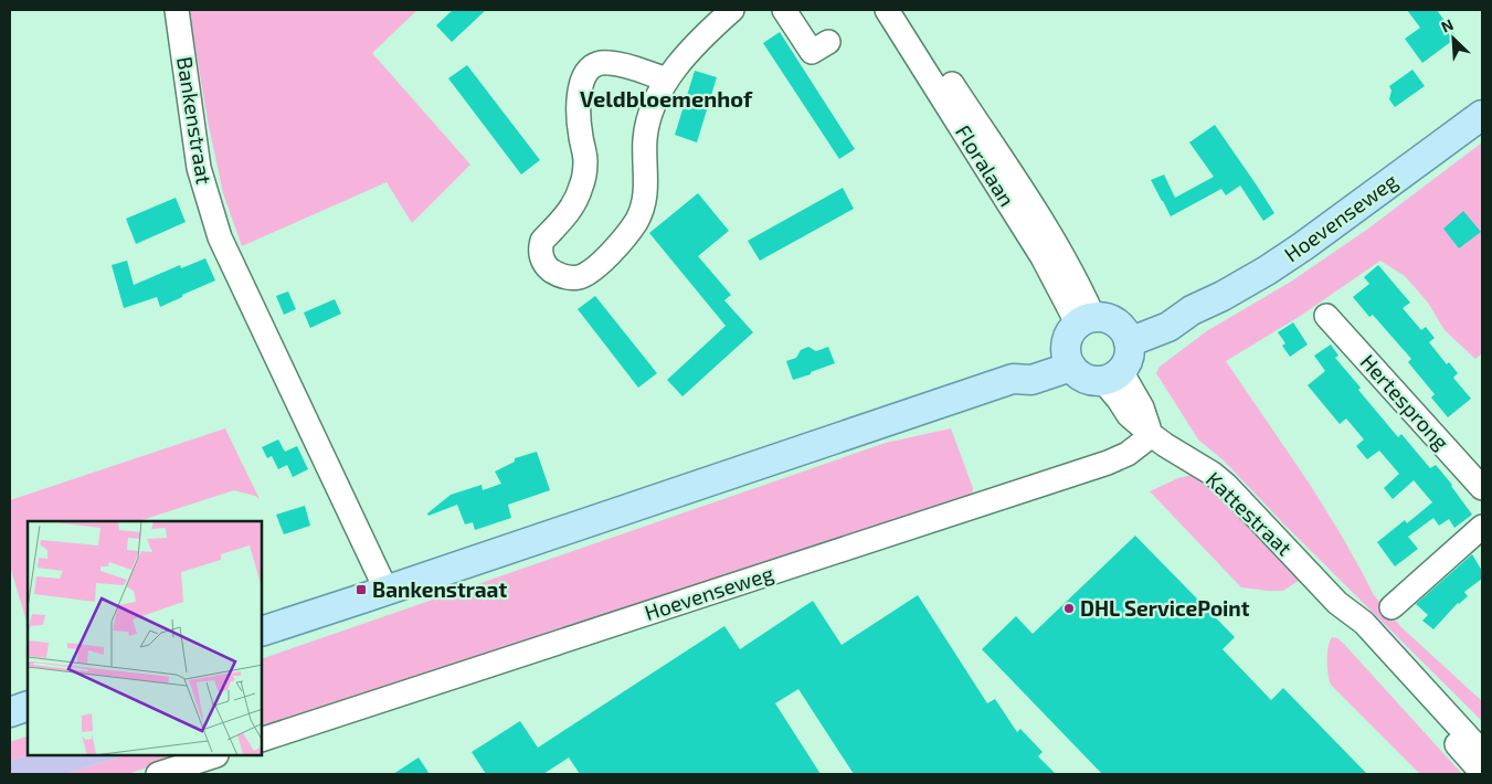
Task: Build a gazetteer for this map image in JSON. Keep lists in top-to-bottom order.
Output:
{
  "streets": {
    "main road": ["Hoevenseweg"],
    "street": [
      "Bankenstraat",
      "Floralaan",
      "Hertesprong",
      "Kattestraat"
    ]
  },
  "crossings": [
    ["Floralaan", "Hoevenseweg"],
    ["Floralaan", "Kattestraat"],
    ["Hoevenseweg", "Kattestraat"]
  ],
  "districts": ["Veldbloemenhof"],
  "places": {
    "transit": ["Bankenstraat"],
    "other": ["DHL ServicePoint"]
  },
  "north": "top left"
}
